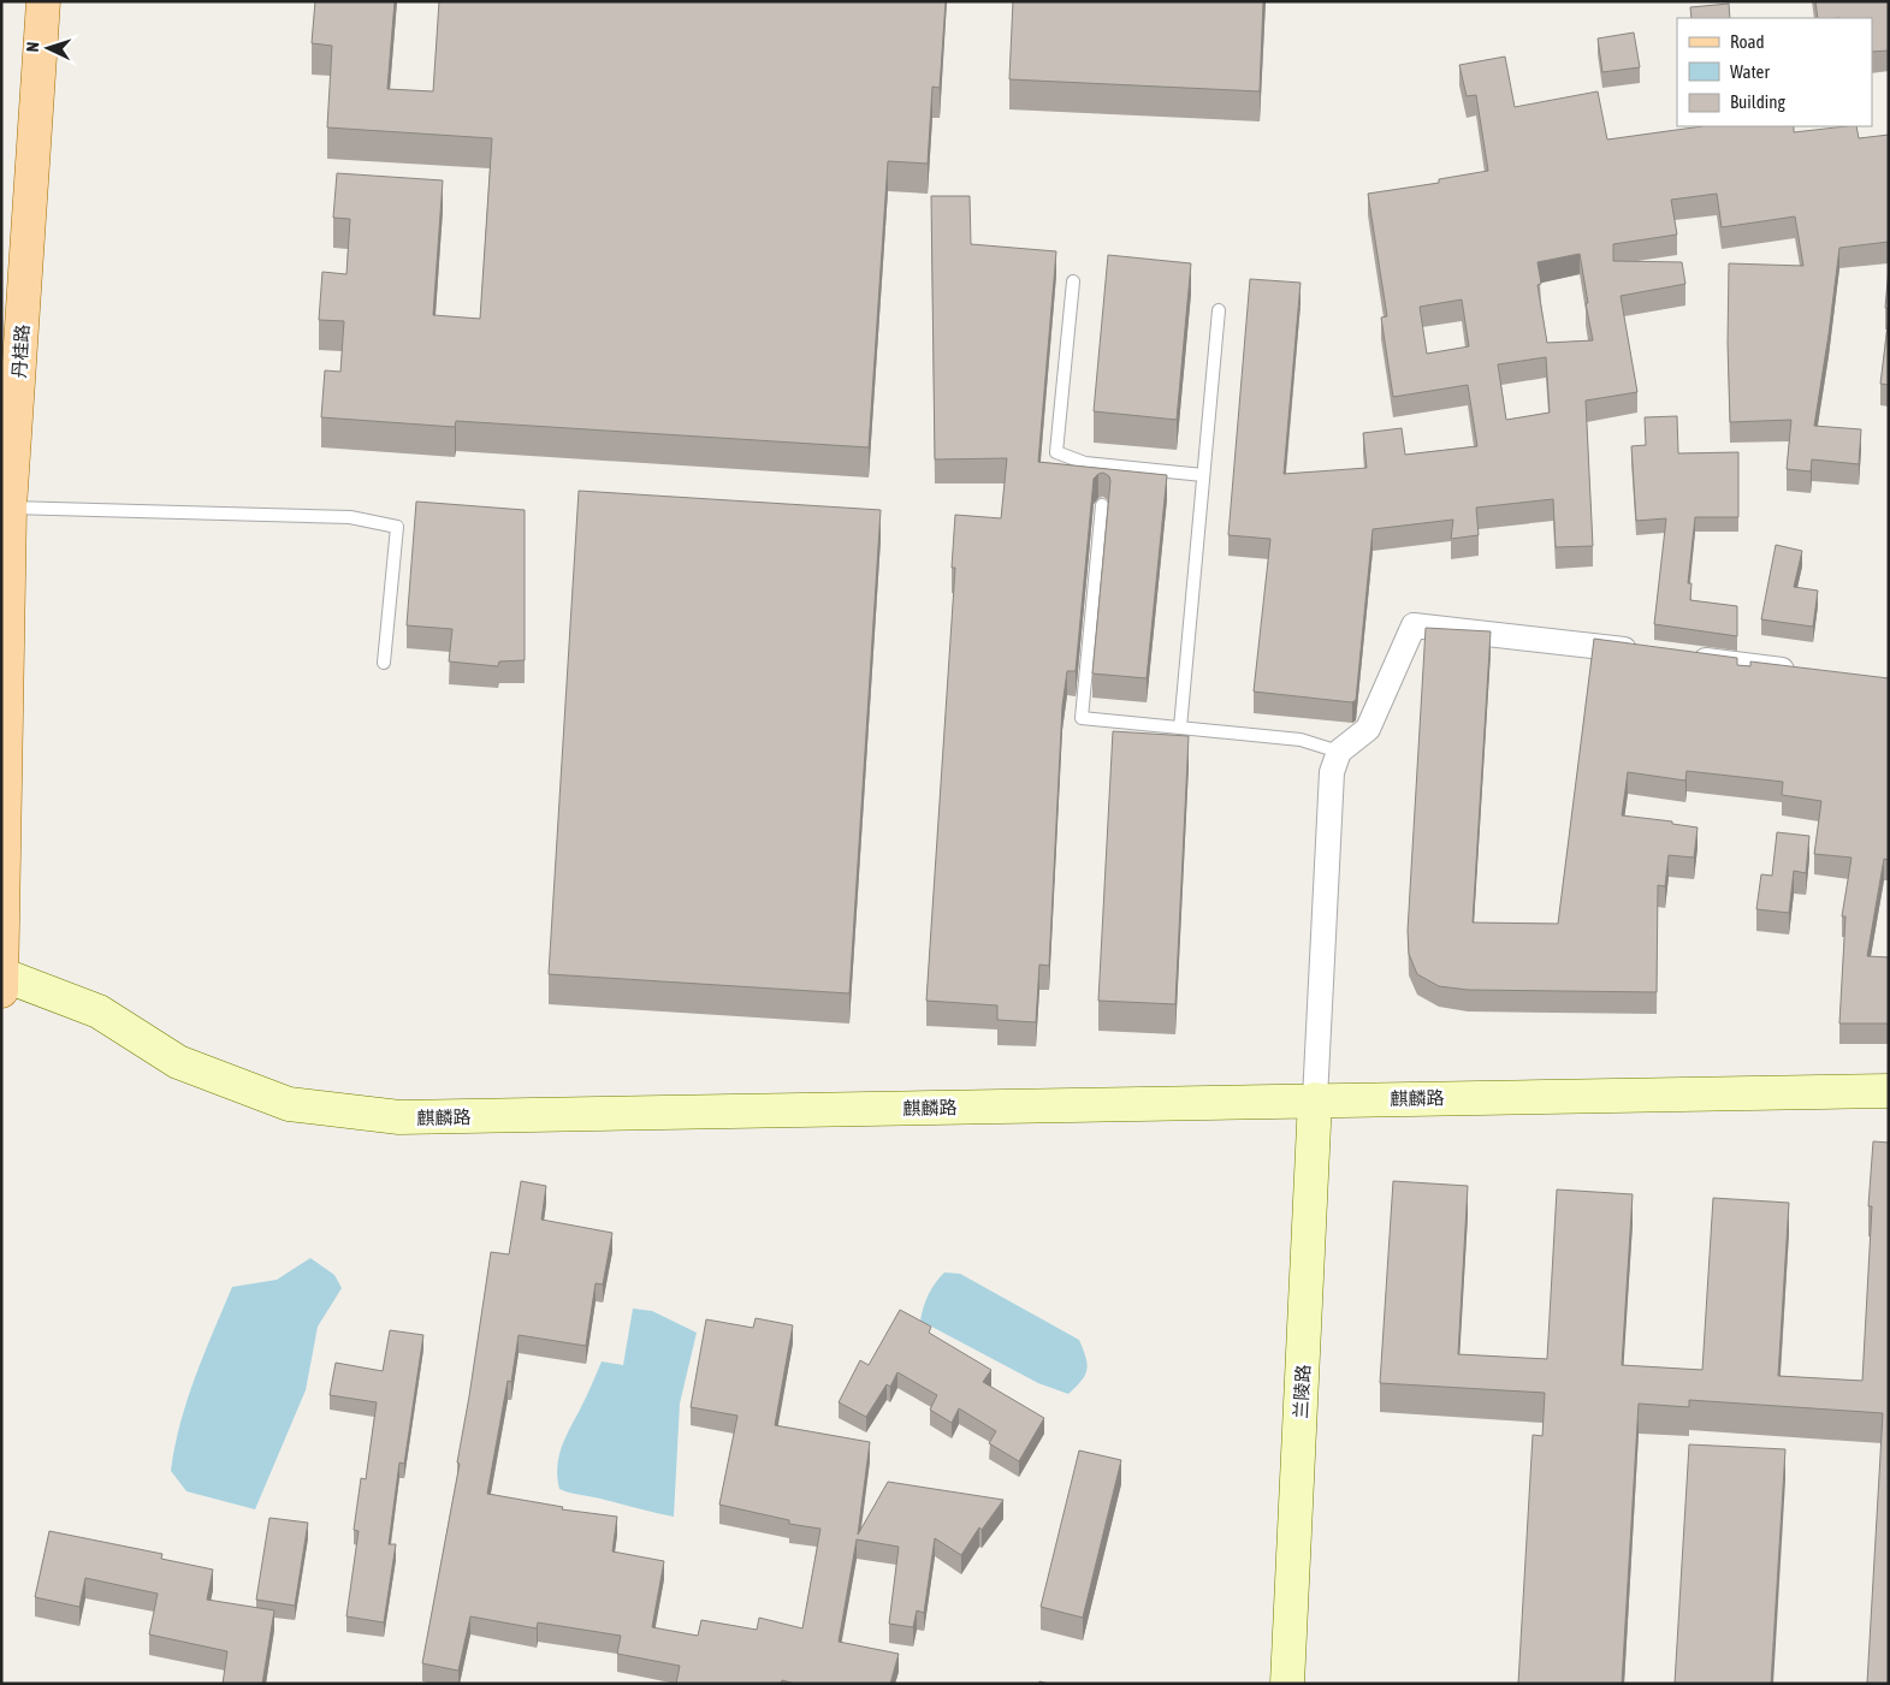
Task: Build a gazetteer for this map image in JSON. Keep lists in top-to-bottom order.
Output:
{
  "streets": {
    "main road": ["丹桂路"],
    "street": ["麒麟路", "兰陵路"]
  },
  "crossings": [
    ["丹桂路", "麒麟路"],
    ["麒麟路", "兰陵路"]
  ],
  "legend": ["Road", "Water", "Building"],
  "north": "left"
}
